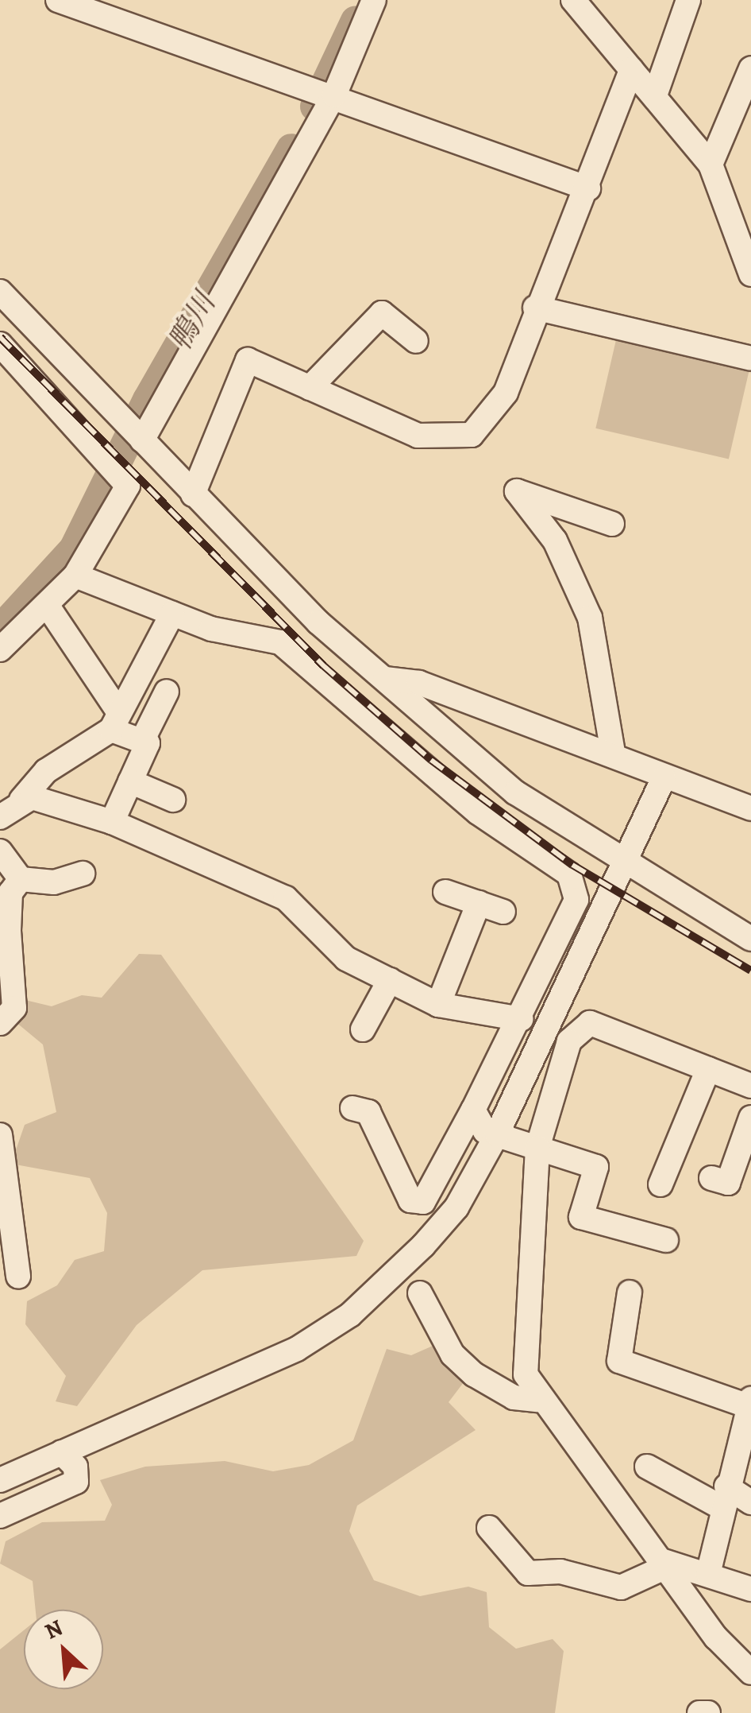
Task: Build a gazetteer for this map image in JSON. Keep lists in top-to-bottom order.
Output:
{
  "water": ["鴨川"],
  "north": "top left"
}
